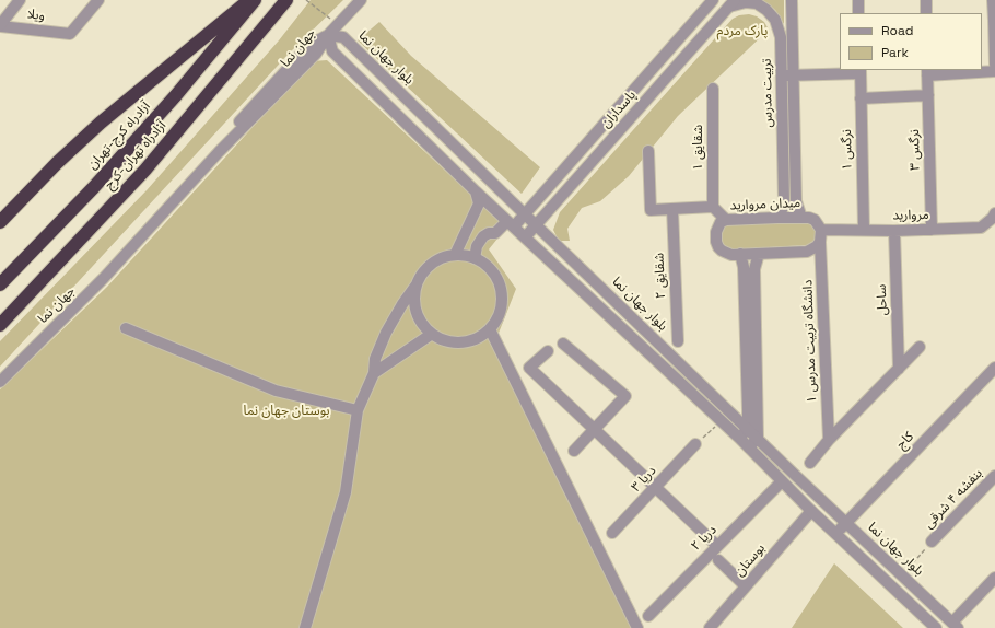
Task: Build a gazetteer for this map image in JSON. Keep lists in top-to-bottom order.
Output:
{
  "streets": {
    "highway": ["آزادراه کرج-تهران", "آزادراه تهران-کرج"],
    "street": [
      "ویلا",
      "جهان نما",
      "بلوار جهان نما",
      "تربیت مدرس",
      "پاسداران",
      "شقایق ۱",
      "نرگس ۱",
      "نرگس ۳",
      "میدان مروارید",
      "مروارید",
      "شقایق ۲",
      "ساحل",
      "۱ دانشگاه تربیت مدرس",
      "کاج",
      "دریا ۳",
      "بنفشه ۴ شرقی",
      "دریا ۲",
      "بوستان"
    ]
  },
  "crossings": [
    ["جهان نما", "بلوار جهان نما"],
    ["بلوار جهان نما", "پاسداران"],
    ["بلوار جهان نما", "کاج"],
    ["تربیت مدرس", "پاسداران"],
    ["تربیت مدرس", "میدان مروارید"],
    ["نرگس ۱", "مروارید"],
    ["نرگس ۳", "مروارید"],
    ["میدان مروارید", "مروارید"],
    ["میدان مروارید", "۱ دانشگاه تربیت مدرس"],
    ["مروارید", "ساحل"]
  ],
  "parks": ["پارک مردم", "بوستان جهان نما"],
  "legend": ["Road", "Park"]
}
